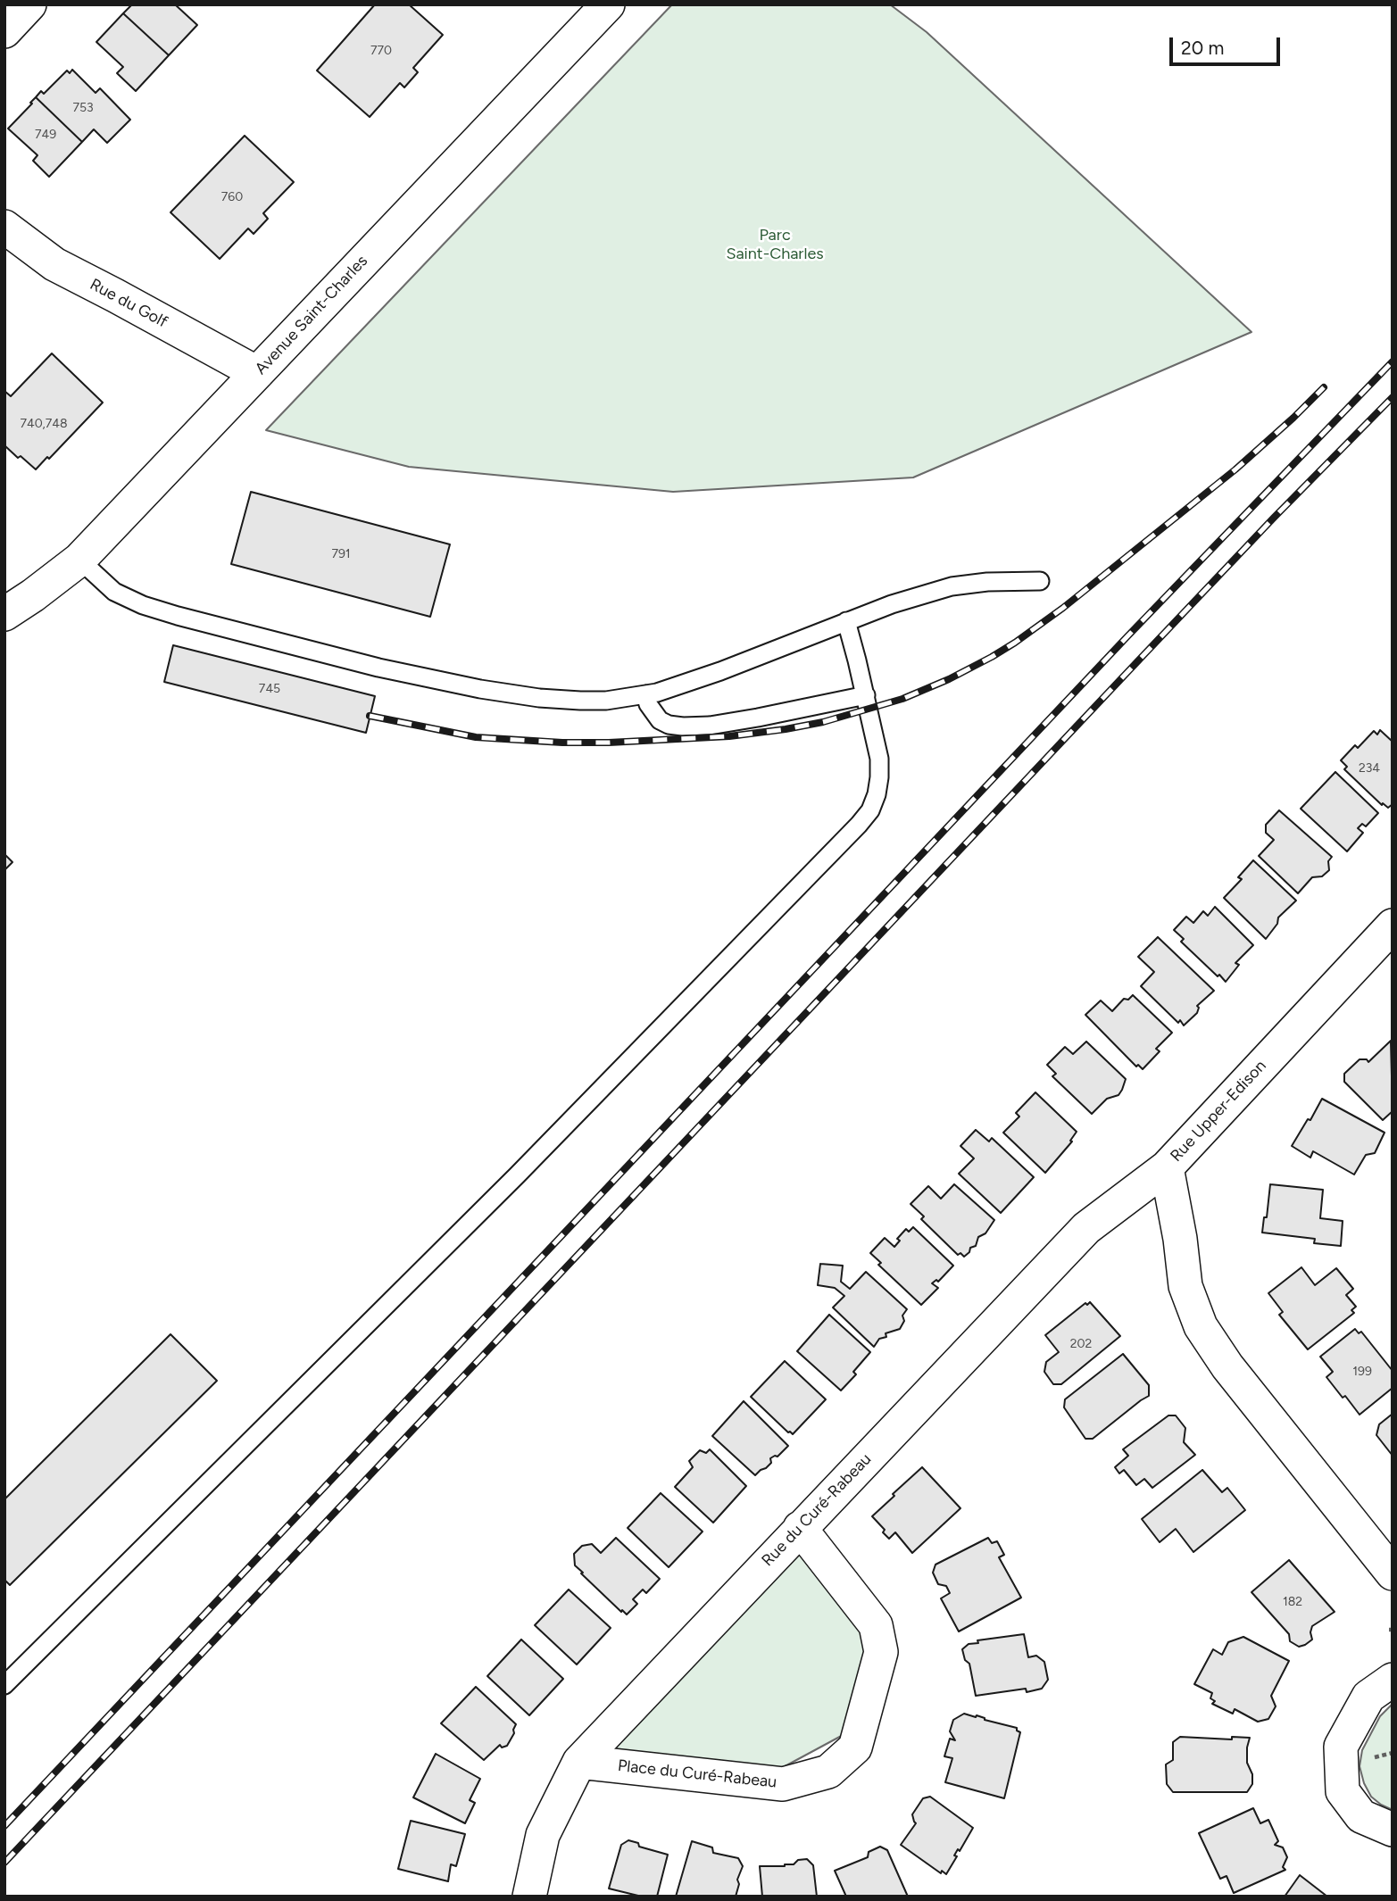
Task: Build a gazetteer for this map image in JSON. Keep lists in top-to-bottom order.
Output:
{
  "streets": {
    "street": [
      "Rue du Golf",
      "Avenue Saint-Charles",
      "Rue Upper-Edison",
      "Rue du Curé-Rabeau",
      "Place du Curé-Rabeau"
    ]
  },
  "crossings": [
    ["Rue du Golf", "Avenue Saint-Charles"],
    ["Rue Upper-Edison", "Rue du Curé-Rabeau"],
    ["Rue du Curé-Rabeau", "Place du Curé-Rabeau"]
  ],
  "parks": ["Parc Saint-Charles"],
  "house_numbers": [
    "770",
    "753",
    "749",
    "760",
    "740,748",
    "791",
    "745",
    "234",
    "202",
    "199",
    "182"
  ],
  "scale_bar": "20 m"
}
